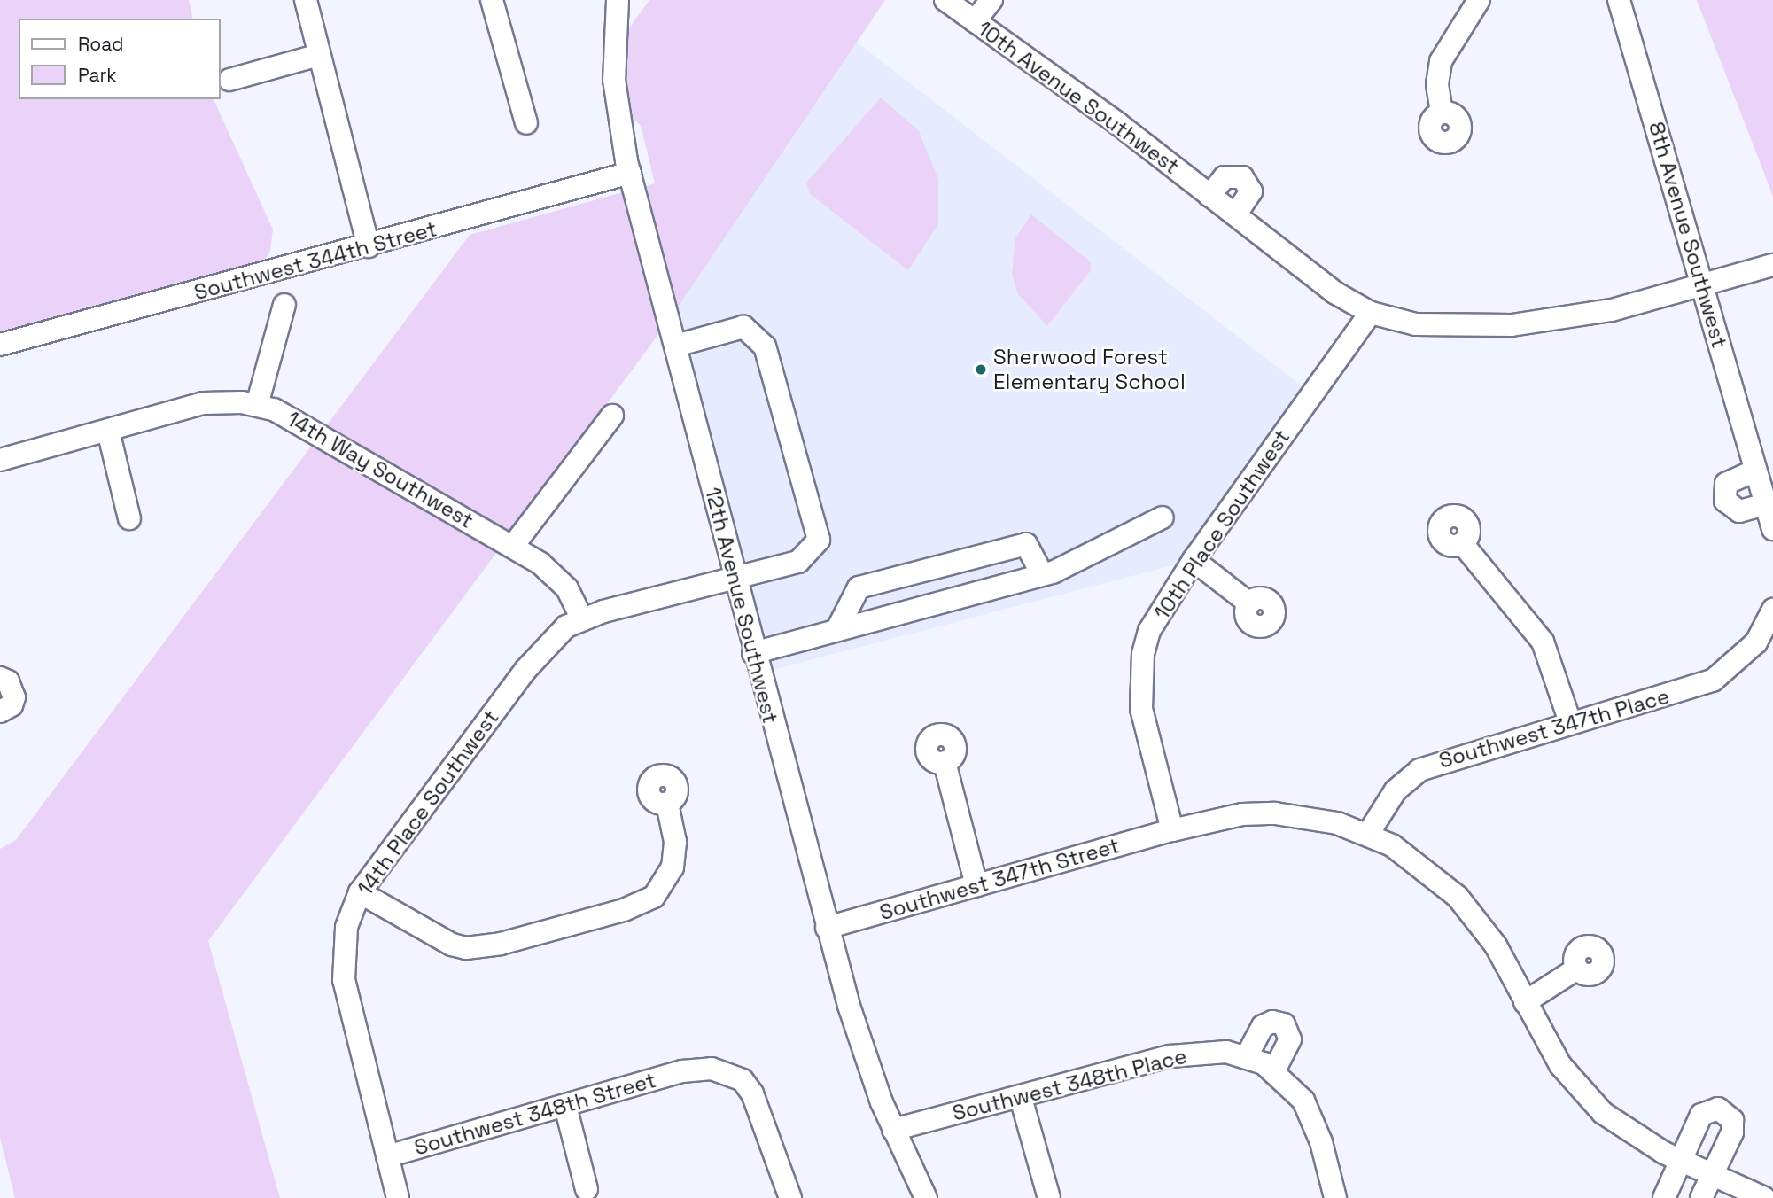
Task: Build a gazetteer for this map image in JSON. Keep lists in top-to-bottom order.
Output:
{
  "streets": {
    "street": [
      "10th Avenue Southwest",
      "8th Avenue Southwest",
      "Southwest 344th Street",
      "14th Way Southwest",
      "10th Place Southwest",
      "12th Avenue Southwest",
      "Southwest 347th Place",
      "14th Place Southwest",
      "Southwest 347th Street",
      "Southwest 348th Place",
      "Southwest 348th Street"
    ]
  },
  "crossings": [
    ["10th Avenue Southwest", "8th Avenue Southwest"],
    ["10th Avenue Southwest", "10th Place Southwest"],
    ["Southwest 344th Street", "12th Avenue Southwest"],
    ["14th Way Southwest", "14th Place Southwest"],
    ["10th Place Southwest", "Southwest 347th Street"],
    ["12th Avenue Southwest", "Southwest 347th Street"],
    ["12th Avenue Southwest", "Southwest 348th Place"],
    ["Southwest 347th Place", "Southwest 347th Street"],
    ["14th Place Southwest", "Southwest 348th Street"]
  ],
  "places": ["Sherwood Forest Elementary School"],
  "legend": ["Road", "Park"]
}
